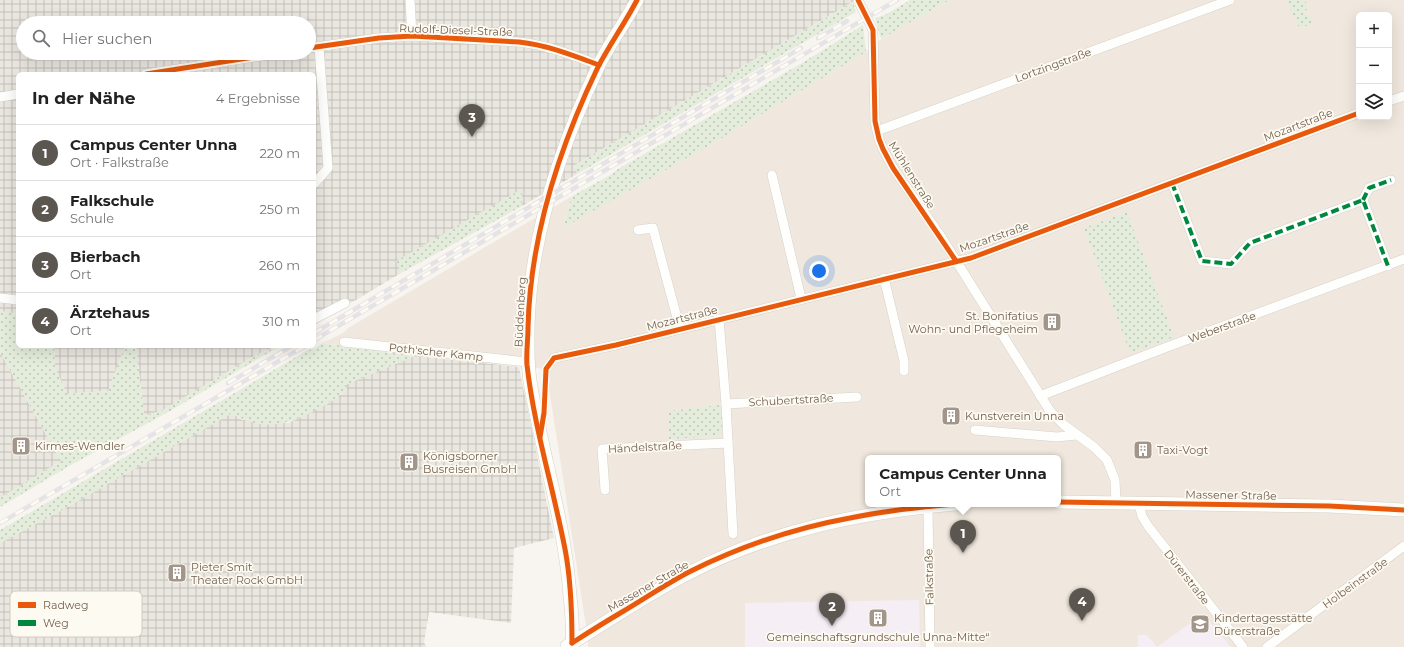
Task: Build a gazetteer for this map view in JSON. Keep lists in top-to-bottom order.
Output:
{
  "streets": {
    "main road": ["Büddenberg", "Massener Straße"],
    "street": [
      "Rudolf-Diesel-Straße",
      "Lortzingstraße",
      "Mozartstraße",
      "Mühlenstraße",
      "Weberstraße",
      "Poth'scher Kamp",
      "Schubertstraße",
      "Händelstraße",
      "Falkstraße",
      "Dürerstraße",
      "Holbeinstraße"
    ]
  },
  "crossings": [
    ["Rudolf-Diesel-Straße", "Büddenberg"],
    ["Lortzingstraße", "Mühlenstraße"],
    ["Mozartstraße", "Mühlenstraße"],
    ["Mühlenstraße", "Weberstraße"],
    ["Mühlenstraße", "Massener Straße"],
    ["Büddenberg", "Poth'scher Kamp"],
    ["Büddenberg", "Massener Straße"],
    ["Massener Straße", "Dürerstraße"]
  ],
  "places": {
    "building": [
      "St. Bonifatius Wohn- und Pflegeheim",
      "Kunstverein Unna",
      "Kirmes-Wendler",
      "Taxi-Vogt",
      "Königsborner Busreisen GmbH",
      "Pieter Smit Theater Rock GmbH",
      "Gemeinschaftsgrundschule Unna-Mitte“"
    ],
    "school or university": ["Kindertagesstätte Dürerstraße"]
  },
  "legend": ["Radweg", "Weg"],
  "page": {
    "map_buttons": ["+", "−"],
    "search": "Hier suchen",
    "heading": ["In der Nähe", "4 Ergebnisse"],
    "pins": [
      "3",
      "1",
      "4",
      "2"
    ],
    "list": [
      {
        "mark": "1",
        "name": "Campus Center Unna",
        "note": "Ort · Falkstraße",
        "value": "220 m"
      },
      {
        "mark": "2",
        "name": "Falkschule",
        "note": "Schule",
        "value": "250 m"
      },
      {
        "mark": "3",
        "name": "Bierbach",
        "note": "Ort",
        "value": "260 m"
      },
      {
        "mark": "4",
        "name": "Ärztehaus",
        "note": "Ort",
        "value": "310 m"
      }
    ],
    "popup": ["Campus Center Unna", "Ort"]
  }
}
